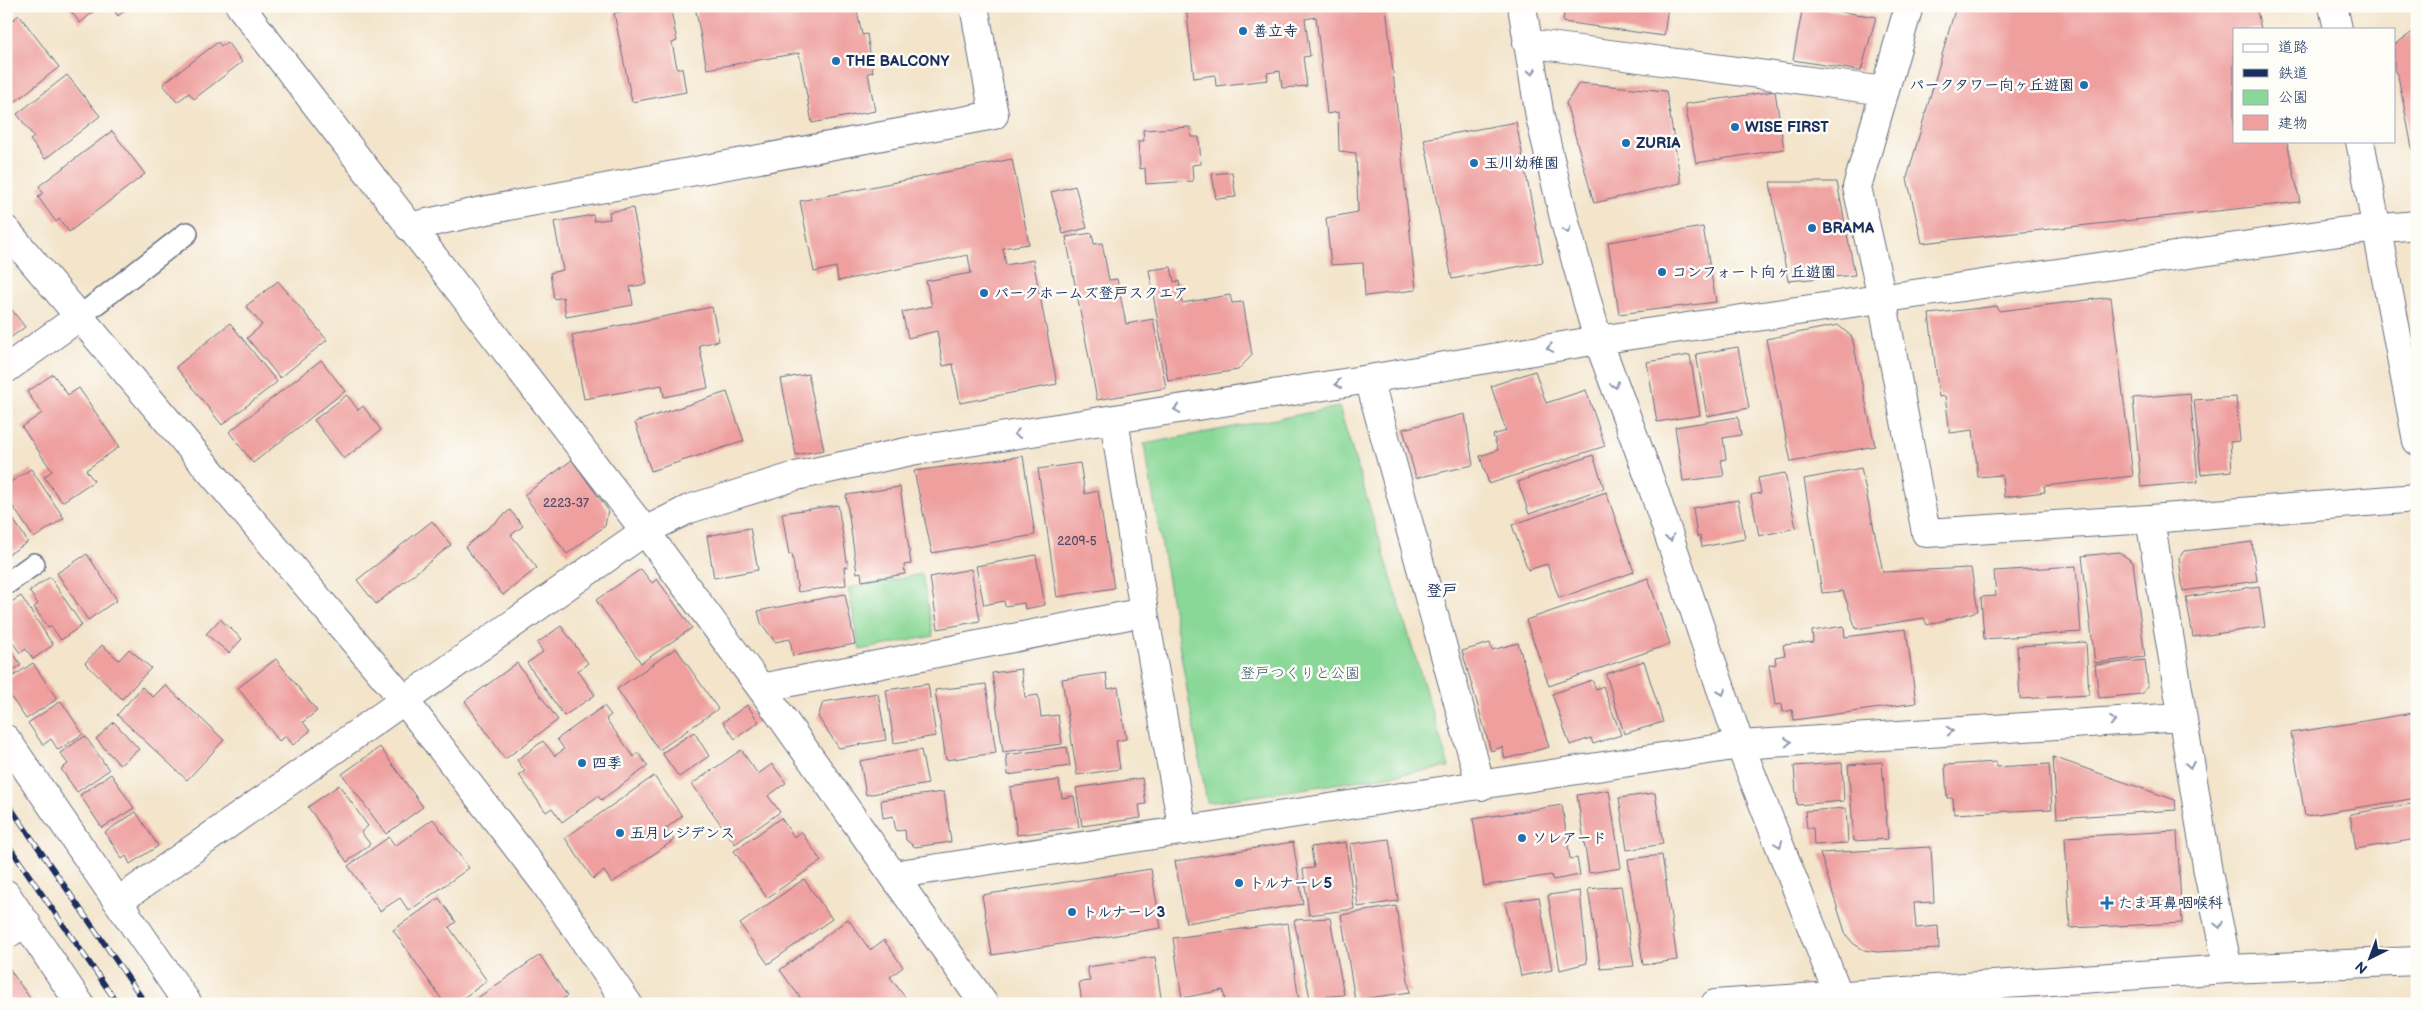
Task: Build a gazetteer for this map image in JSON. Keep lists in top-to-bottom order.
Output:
{
  "districts": ["登戸"],
  "parks": ["登戸つくりと公園"],
  "places": {
    "other": [
      "善立寺",
      "THE BALCONY",
      "パークタワー向ヶ丘遊園",
      "WISE FIRST",
      "ZURIA",
      "玉川幼稚園",
      "BRAMA",
      "コンフォート向ヶ丘遊園",
      "パークホームズ登戸スクエア",
      "四季",
      "五月レジデンス",
      "ソレアード",
      "トルナーレ5",
      "トルナーレ3"
    ],
    "health": ["たま耳鼻咽喉科"]
  },
  "house_numbers": ["2223-37", "2209-5"],
  "legend": [
    "道路",
    "鉄道",
    "公園",
    "建物"
  ],
  "north": "bottom left"
}
